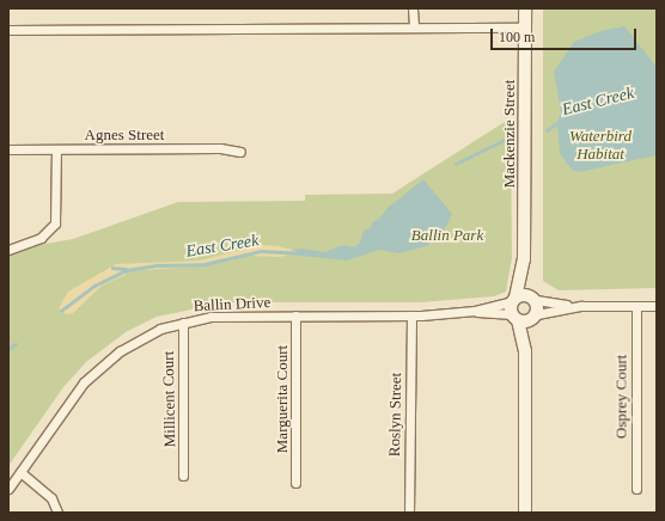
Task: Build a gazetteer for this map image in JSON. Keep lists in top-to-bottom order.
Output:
{
  "streets": {
    "main road": ["Mackenzie Street"],
    "street": [
      "Agnes Street",
      "Ballin Drive",
      "Osprey Court",
      "Millicent Court",
      "Marguerita Court",
      "Roslyn Street"
    ]
  },
  "crossings": [
    ["Mackenzie Street", "Ballin Drive"],
    ["Ballin Drive", "Millicent Court"],
    ["Ballin Drive", "Marguerita Court"],
    ["Ballin Drive", "Roslyn Street"]
  ],
  "water": ["East Creek"],
  "parks": ["Waterbird Habitat", "Ballin Park"],
  "scale_bar": "100 m"
}
